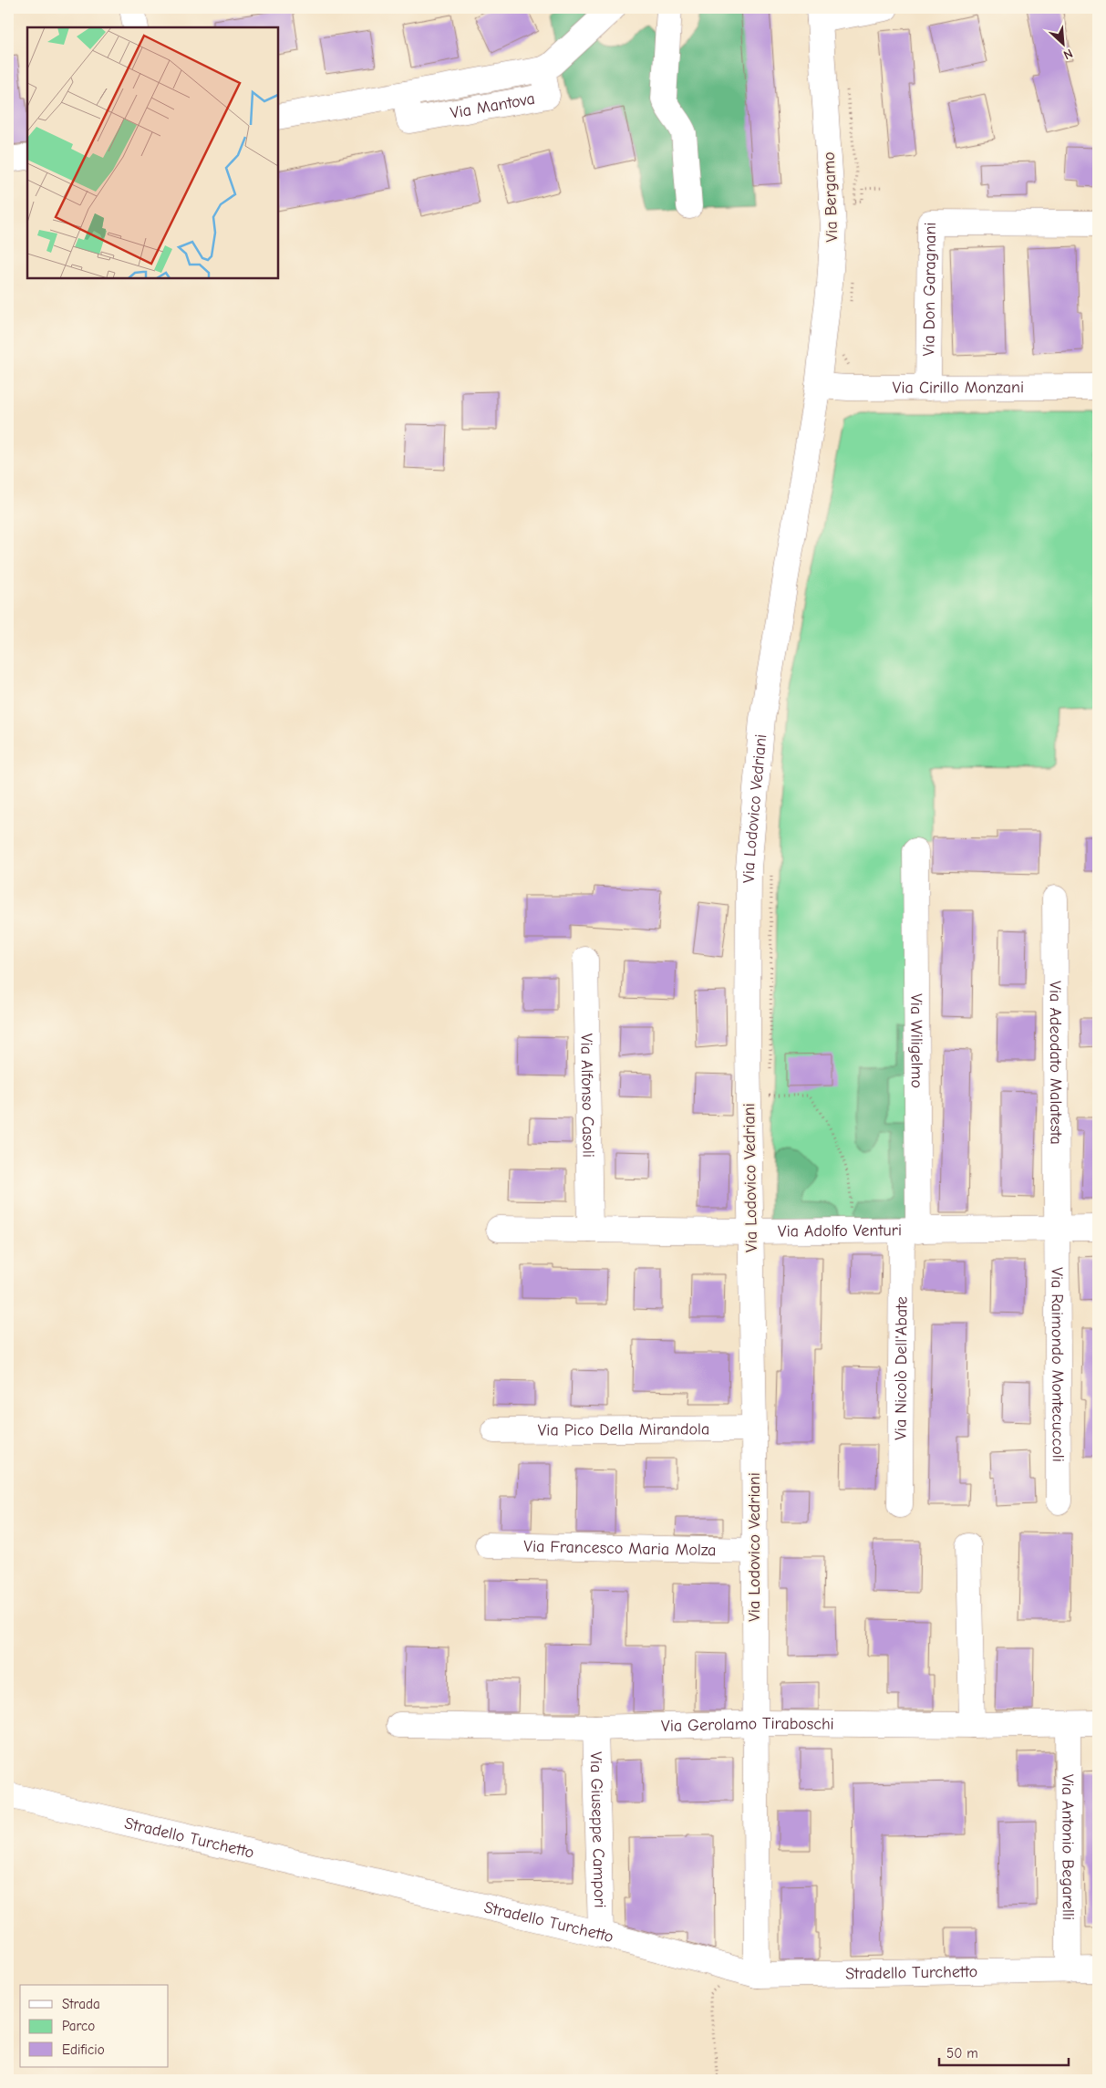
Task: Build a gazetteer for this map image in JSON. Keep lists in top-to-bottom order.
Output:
{
  "streets": {
    "street": [
      "Via Mantova",
      "Via Bergamo",
      "Via Don Garagnani",
      "Via Cirillo Monzani",
      "Via Lodovico Vedriani",
      "Via Wiligelmo",
      "Via Adeodato Malatesta",
      "Via Alfonso Casoli",
      "Via Adolfo Venturi",
      "Via Raimondo Montecuccoli",
      "Via Nicolò Dell'Abate",
      "Via Pico Della Mirandola",
      "Via Francesco Maria Molza",
      "Via Gerolamo Tiraboschi",
      "Via Giuseppe Campori",
      "Stradello Turchetto",
      "Via Antonio Begarelli"
    ]
  },
  "crossings": [
    ["Via Bergamo", "Via Cirillo Monzani"],
    ["Via Bergamo", "Via Lodovico Vedriani"],
    ["Via Don Garagnani", "Via Cirillo Monzani"],
    ["Via Cirillo Monzani", "Via Lodovico Vedriani"],
    ["Via Lodovico Vedriani", "Via Adolfo Venturi"],
    ["Via Lodovico Vedriani", "Via Pico Della Mirandola"],
    ["Via Lodovico Vedriani", "Via Francesco Maria Molza"],
    ["Via Lodovico Vedriani", "Via Gerolamo Tiraboschi"],
    ["Via Lodovico Vedriani", "Stradello Turchetto"],
    ["Via Wiligelmo", "Via Adolfo Venturi"],
    ["Via Wiligelmo", "Via Nicolò Dell'Abate"],
    ["Via Adeodato Malatesta", "Via Adolfo Venturi"],
    ["Via Adeodato Malatesta", "Via Raimondo Montecuccoli"],
    ["Via Alfonso Casoli", "Via Adolfo Venturi"],
    ["Via Adolfo Venturi", "Via Raimondo Montecuccoli"],
    ["Via Adolfo Venturi", "Via Nicolò Dell'Abate"],
    ["Via Gerolamo Tiraboschi", "Via Giuseppe Campori"],
    ["Via Gerolamo Tiraboschi", "Via Antonio Begarelli"],
    ["Via Giuseppe Campori", "Stradello Turchetto"],
    ["Stradello Turchetto", "Via Antonio Begarelli"]
  ],
  "legend": ["Strada", "Parco", "Edificio"],
  "scale_bar": "50 m",
  "north": "bottom right"
}
